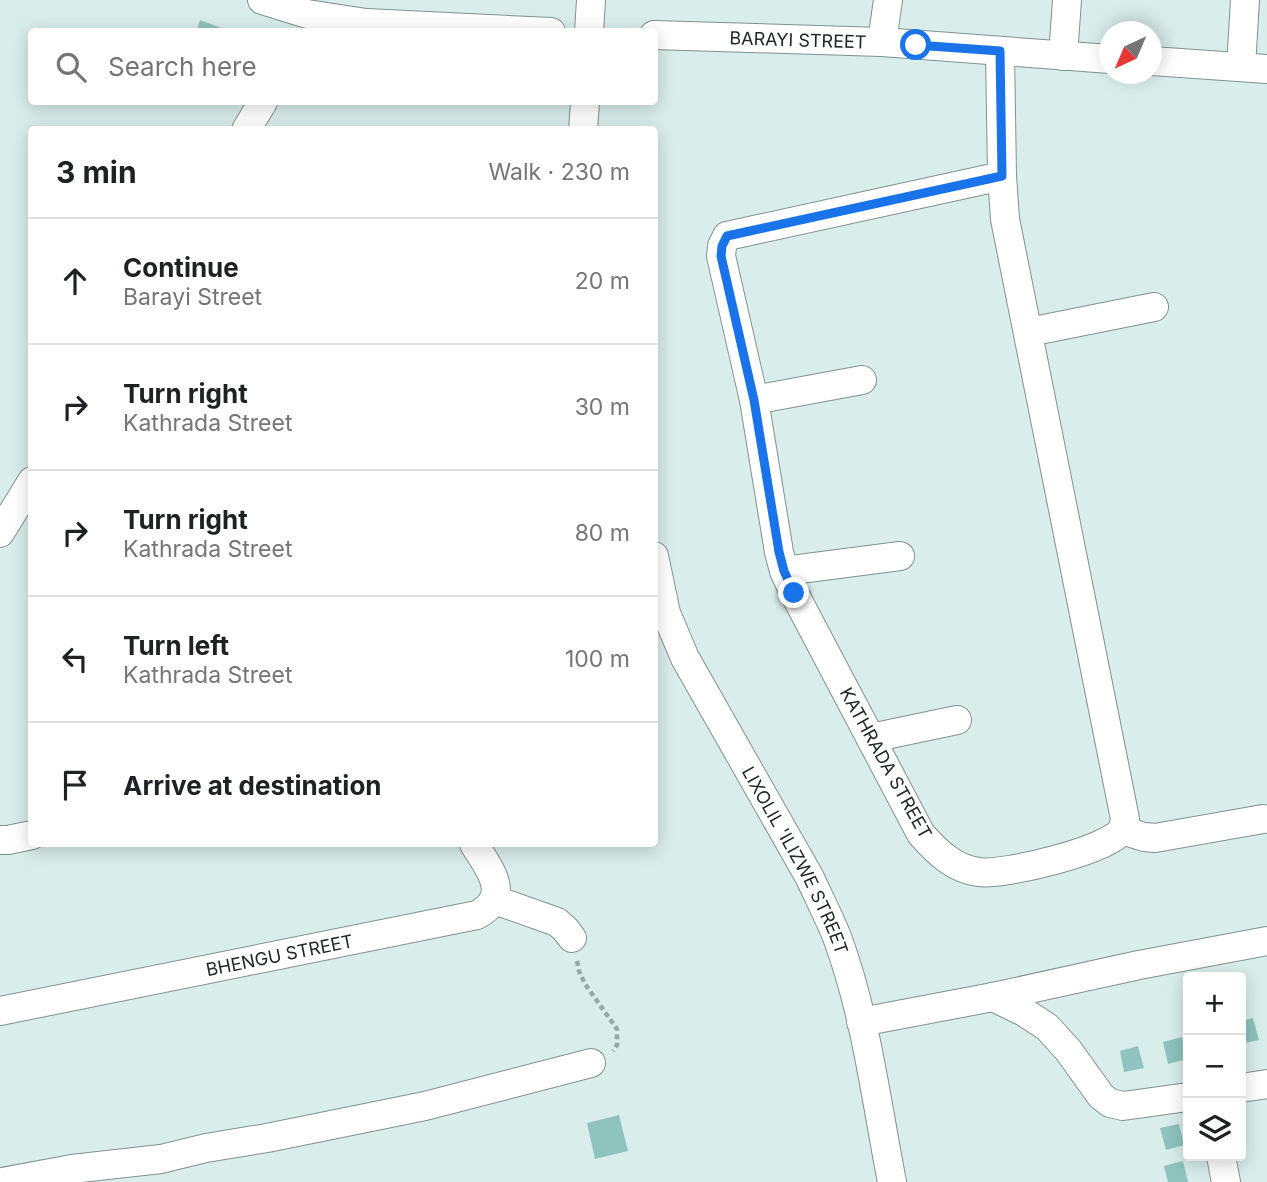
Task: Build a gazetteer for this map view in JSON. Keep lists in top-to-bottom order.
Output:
{
  "streets": {
    "street": [
      "BARAYI STREET",
      "KATHRADA STREET",
      "LIXOLIL 'ILIZWE STREET",
      "BHENGU STREET"
    ]
  },
  "north": "bottom left",
  "page": {
    "search": "Search here",
    "heading": ["3 min", "Walk · 230 m"],
    "list": [
      ["Continue", "Barayi Street", "20 m"],
      ["Turn right", "Kathrada Street", "30 m"],
      ["Turn right", "Kathrada Street", "80 m"],
      ["Turn left", "Kathrada Street", "100 m"],
      "Arrive at destination"
    ],
    "map_buttons": ["+", "−"]
  }
}
